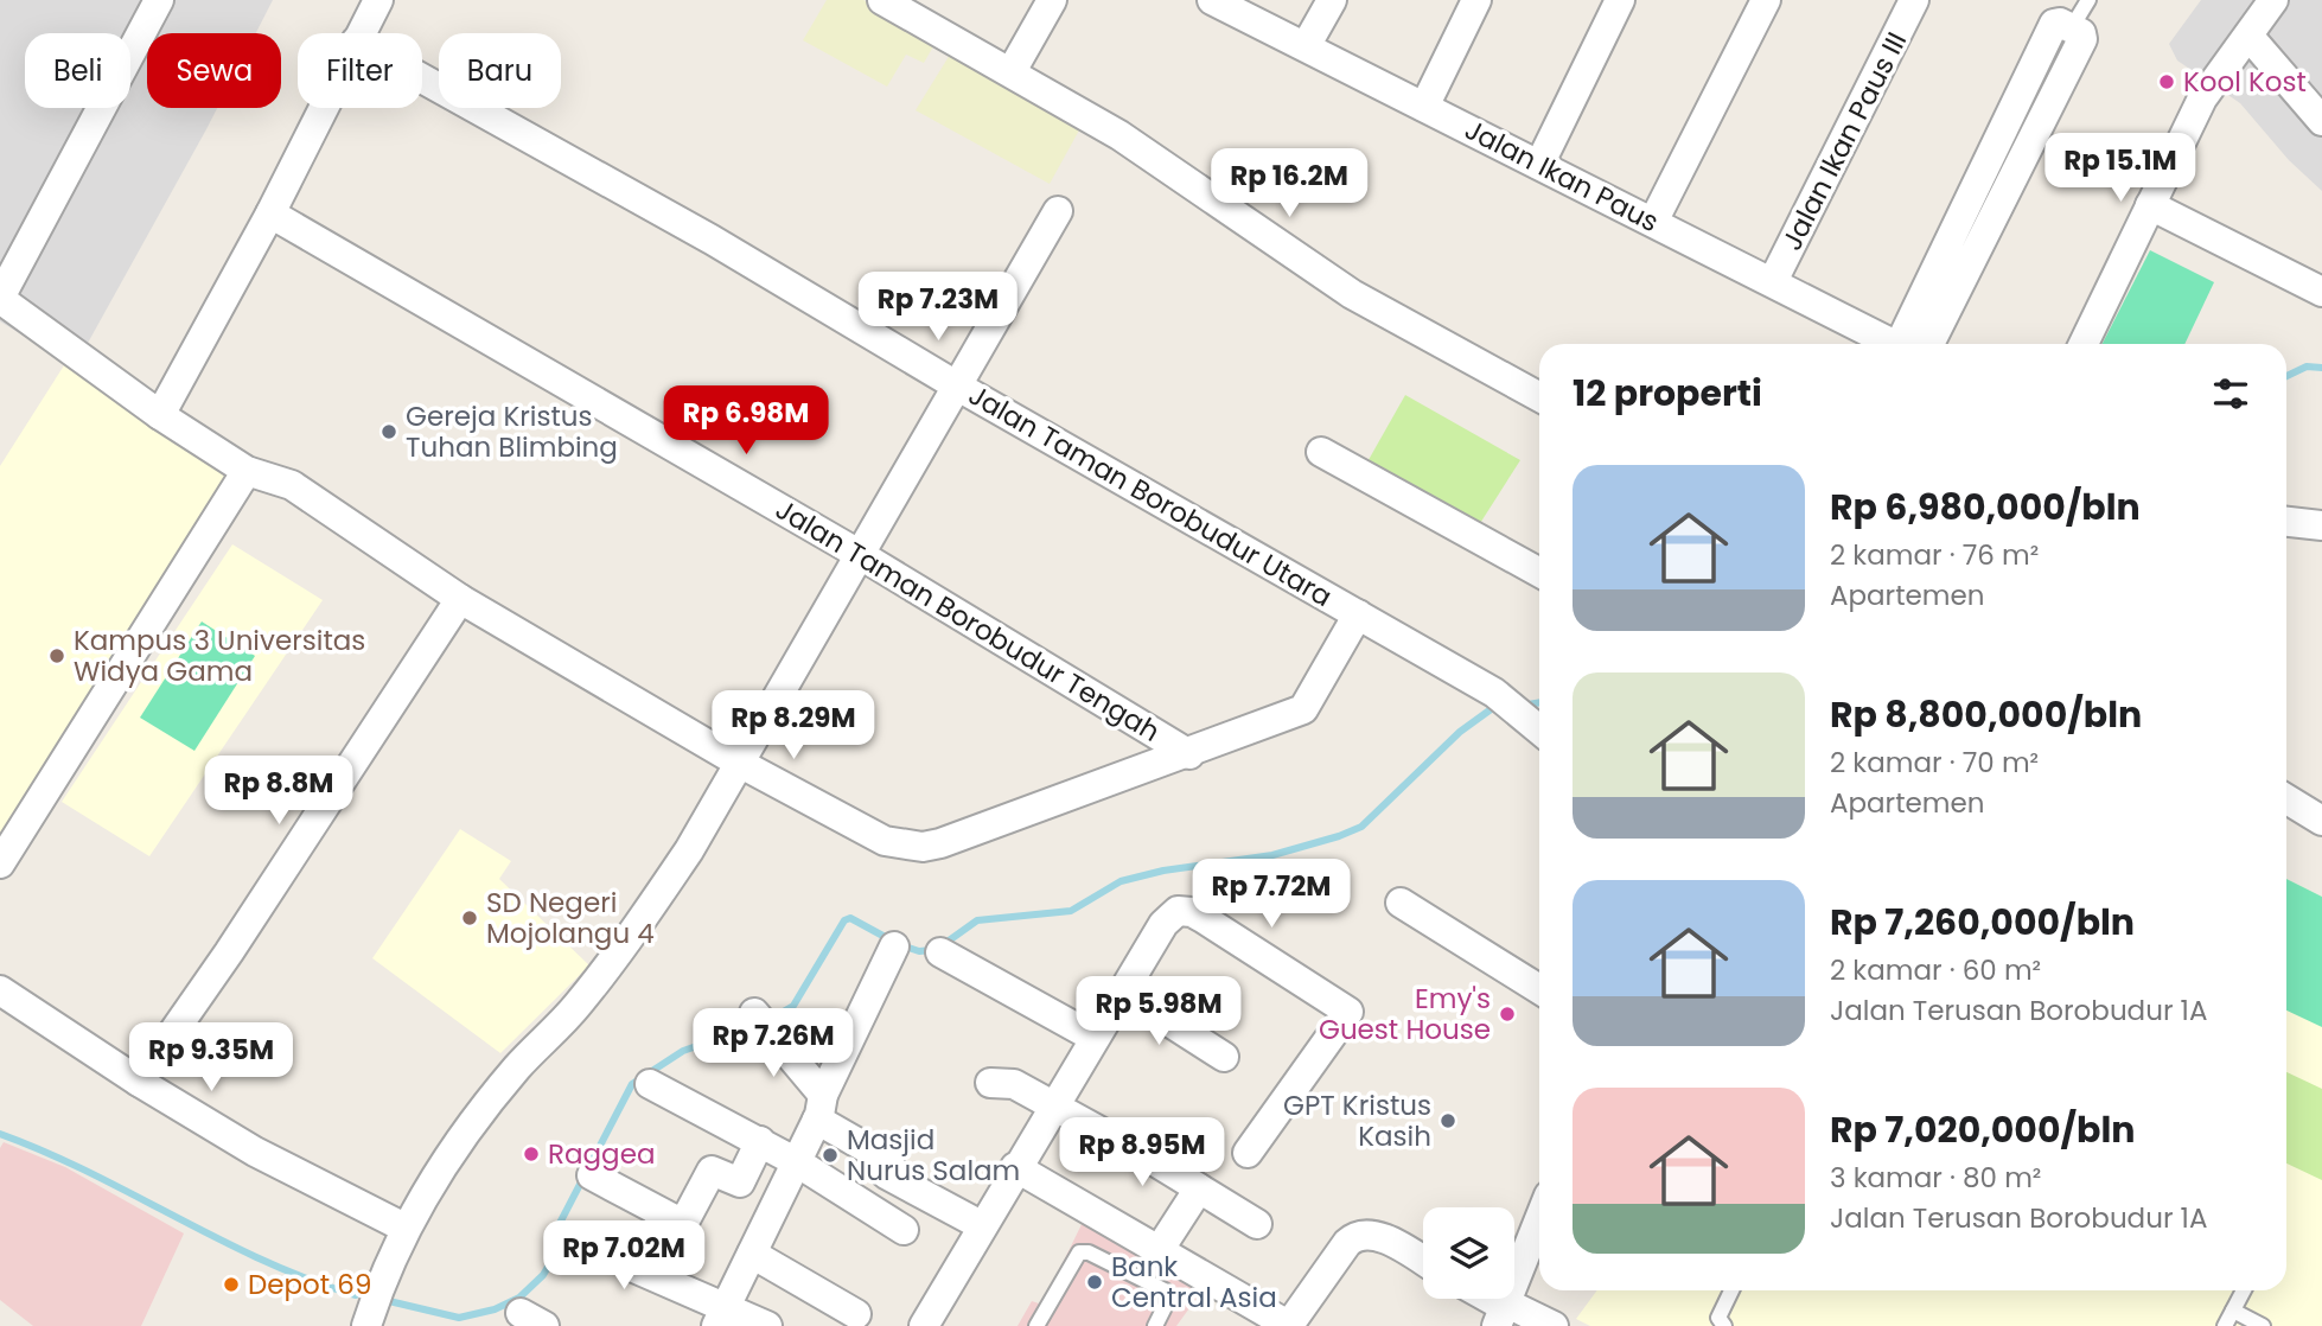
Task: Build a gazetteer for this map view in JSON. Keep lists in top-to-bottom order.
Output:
{
  "streets": {
    "street": [
      "Jalan Ikan Paus III",
      "Jalan Ikan Paus",
      "Jalan Taman Borobudur Utara",
      "Jalan Taman Borobudur Tengah"
    ]
  },
  "crossings": [
    ["Jalan Ikan Paus III", "Jalan Ikan Paus"]
  ],
  "places": [
    "Kool Kost",
    "Gereja Kristus Tuhan Blimbing",
    "Kampus 3 Universitas Widya Gama",
    "SD Negeri Mojolangu 4",
    "Emy's Guest House",
    "GPT Kristus Kasih",
    "Raggea",
    "Masjid Nurus Salam",
    "Bank Central Asia",
    "Depot 69"
  ],
  "page": {
    "chip": [
      "Beli",
      "Sewa",
      "Filter",
      "Baru"
    ],
    "price": [
      "Rp 15.1M",
      "Rp 16.2M",
      "Rp 7.23M",
      "Rp 6.98M",
      "Rp 8.29M",
      "Rp 8.8M",
      "Rp 7.72M",
      "Rp 5.98M",
      "Rp 7.26M",
      "Rp 9.35M",
      "Rp 8.95M",
      "Rp 7.02M"
    ],
    "heading": "12 properti",
    "list": [
      {
        "name": "Rp 6,980,000/bln",
        "note": "2 kamar · 76 m² · Apartemen"
      },
      {
        "name": "Rp 8,800,000/bln",
        "note": "2 kamar · 70 m² · Apartemen"
      },
      {
        "name": "Rp 7,260,000/bln",
        "note": "2 kamar · 60 m² · Jalan Terusan Borobudur 1A"
      },
      {
        "name": "Rp 7,020,000/bln",
        "note": "3 kamar · 80 m² · Jalan Terusan Borobudur 1A"
      }
    ]
  }
}
